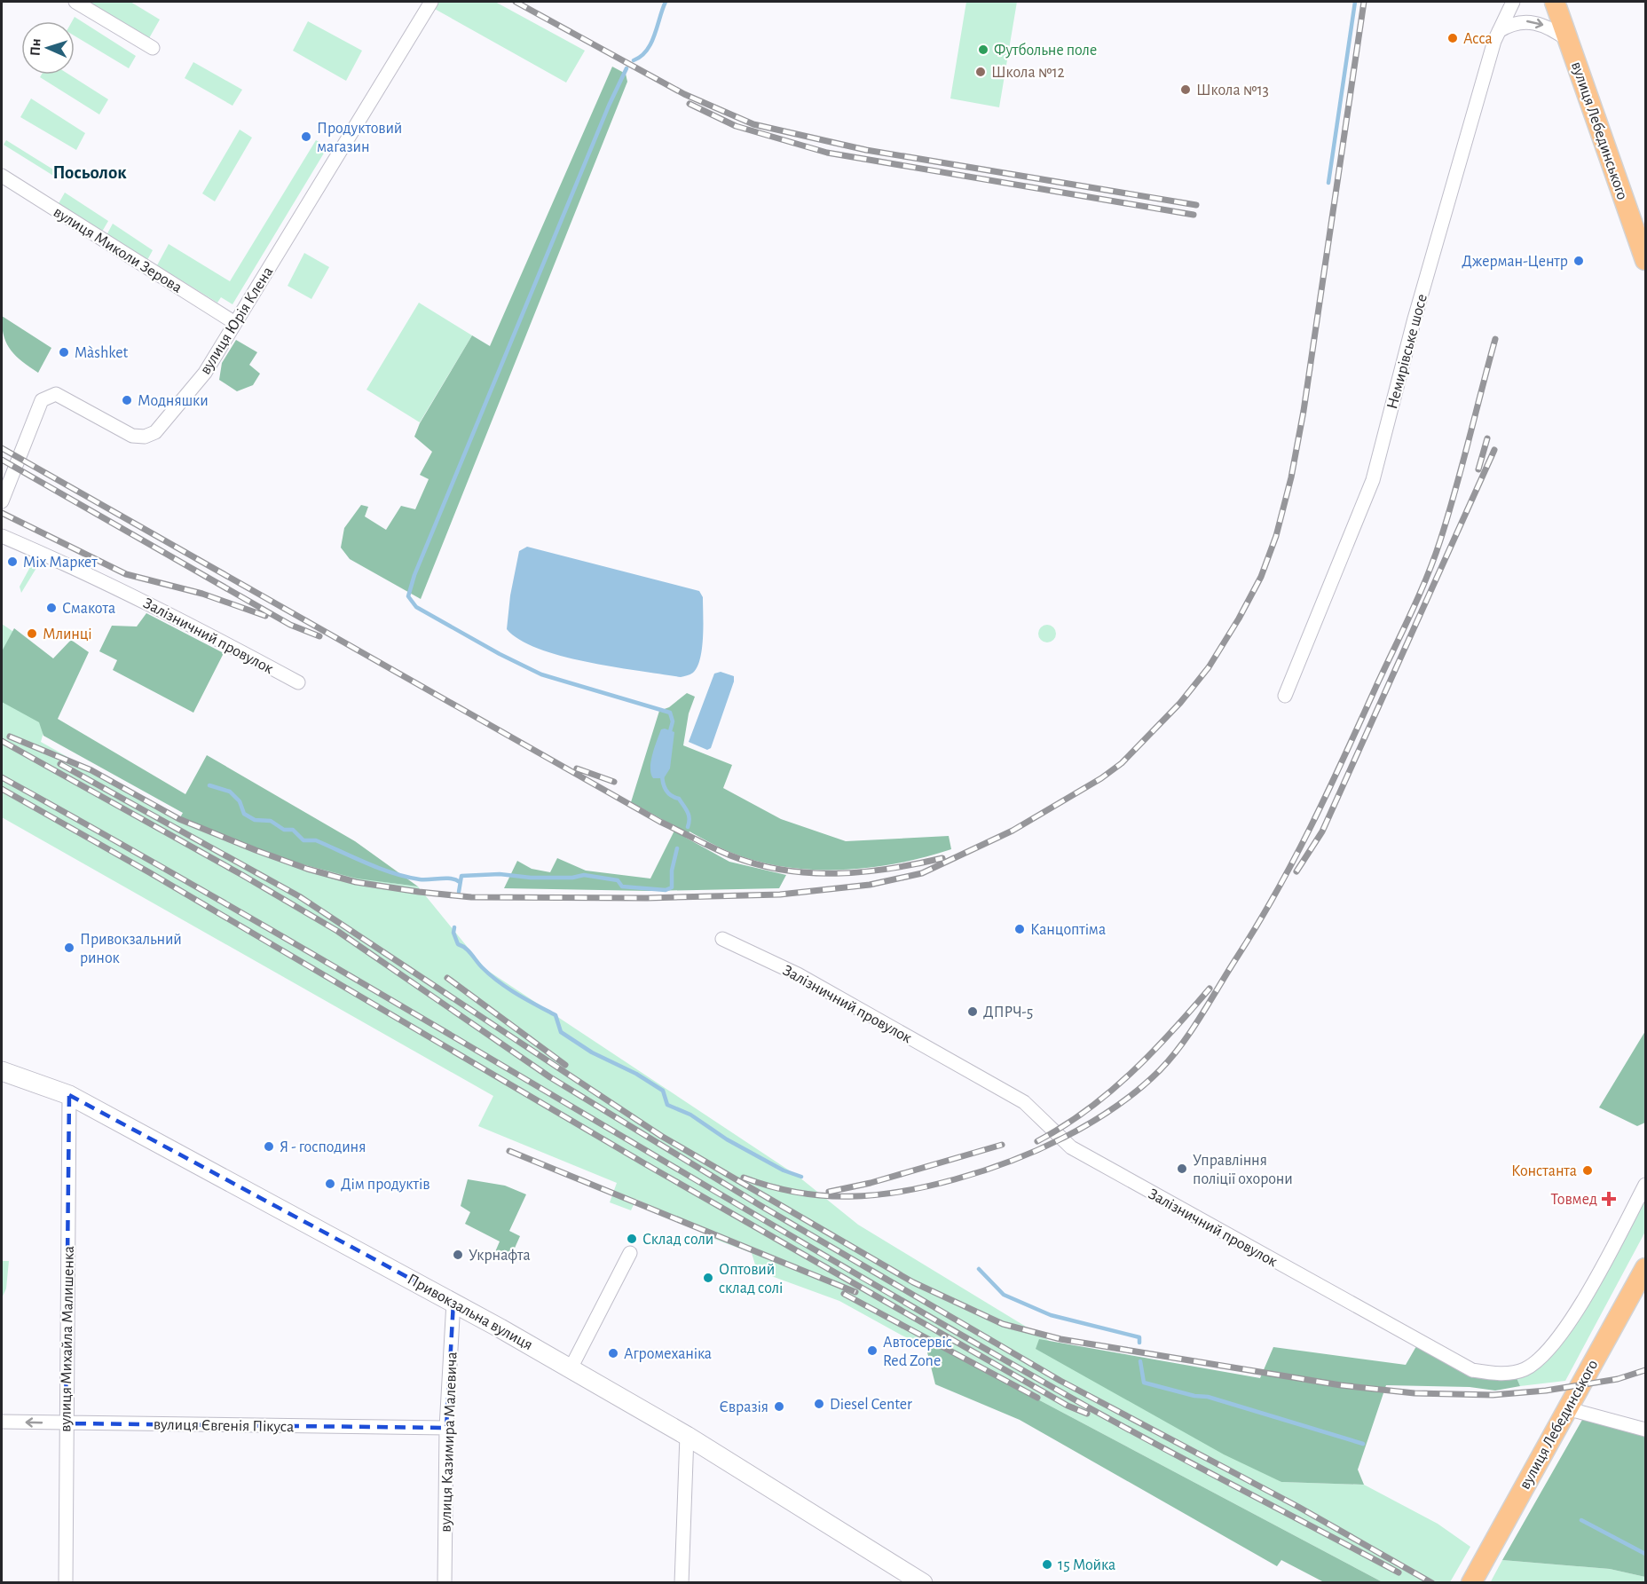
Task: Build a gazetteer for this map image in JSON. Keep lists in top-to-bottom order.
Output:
{
  "streets": {
    "main road": ["вулиця Лебединського", "Привокзальна вулиця"],
    "street": [
      "вулиця Миколи Зерова",
      "вулиця Юрія Клена",
      "Немирівське шосе",
      "Залізничний провулок",
      "вулиця Михайла Малишенка",
      "вулиця Євгенія Пікуса",
      "вулиця Казимира Малевича"
    ]
  },
  "crossings": [
    ["вулиця Миколи Зерова", "вулиця Юрія Клена"],
    ["Привокзальна вулиця", "вулиця Михайла Малишенка"],
    ["Привокзальна вулиця", "вулиця Казимира Малевича"],
    ["вулиця Михайла Малишенка", "вулиця Євгенія Пікуса"],
    ["вулиця Євгенія Пікуса", "вулиця Казимира Малевича"]
  ],
  "districts": ["Посьолок"],
  "places": {
    "other": [
      "Асса",
      "Футбольне поле",
      "Школа №12",
      "Школа №13",
      "Продуктовий магазин",
      "Джерман-Центр",
      "Màshket",
      "Модняшки",
      "Mix Маркет",
      "Смакота",
      "Млинці",
      "Канцоптіма",
      "Привокзальний ринок",
      "ДПРЧ-5",
      "Я - господиня",
      "Управління поліції охорони",
      "Константа",
      "Дім продуктів",
      "Склад соли",
      "Укрнафта",
      "Оптовий склад солі",
      "Автосервіс Red Zone",
      "Агромеханіка",
      "Diesel Center",
      "Євразія",
      "15 Мойка"
    ],
    "health": ["Товмед"]
  },
  "north": "left"
}
